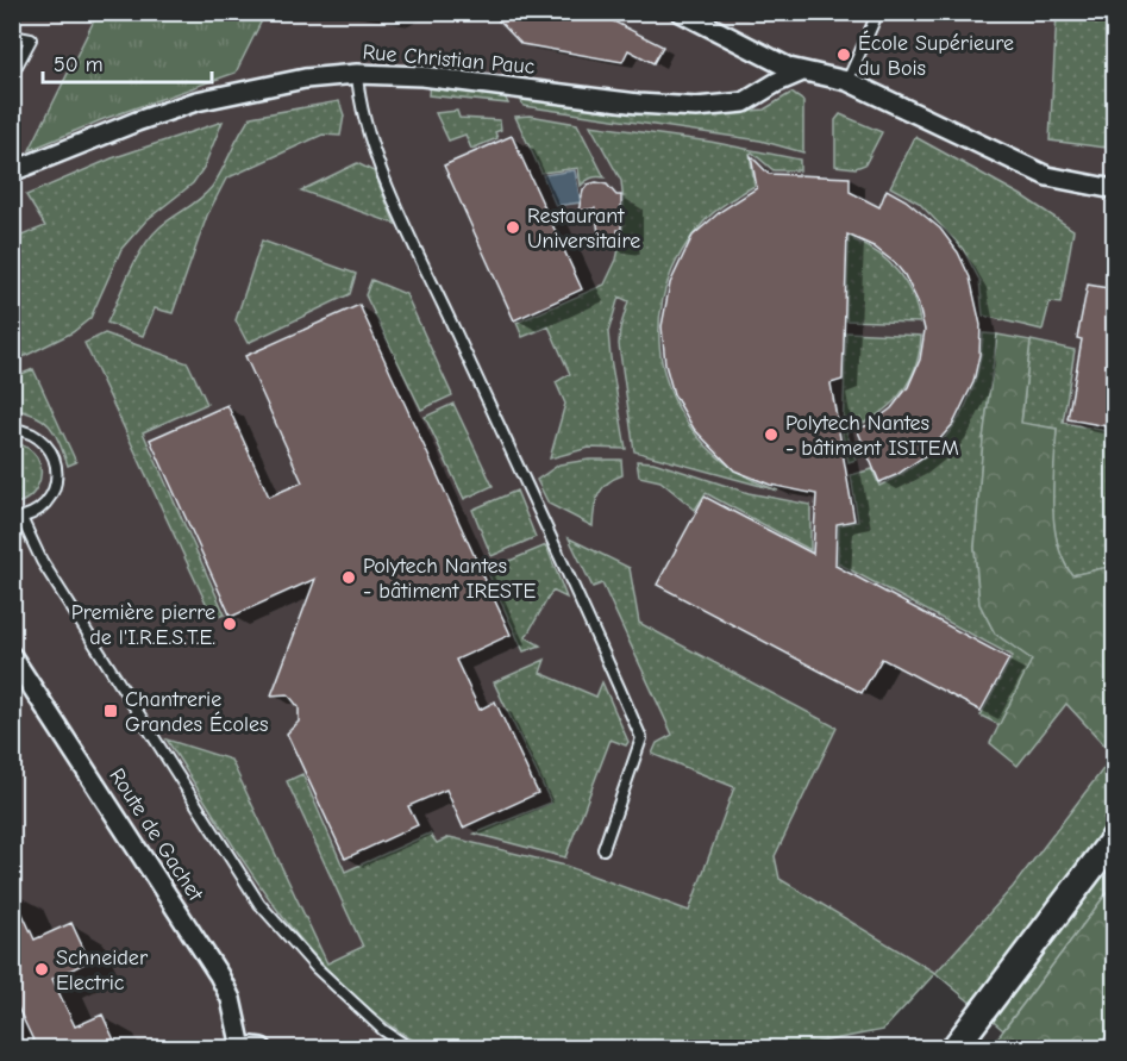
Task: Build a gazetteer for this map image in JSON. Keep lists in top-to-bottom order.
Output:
{
  "streets": {
    "street": ["Rue Christian Pauc", "Route de Gachet"]
  },
  "places": {
    "other": [
      "École Supérieure du Bois",
      "Restaurant Universitaire",
      "Polytech Nantes - bâtiment ISITEM",
      "Polytech Nantes - bâtiment IRESTE",
      "Première pierre de l'I.R.E.S.T.E.",
      "Schneider Electric"
    ],
    "transit": ["Chantrerie Grandes Écoles"]
  },
  "scale_bar": "50 m"
}
